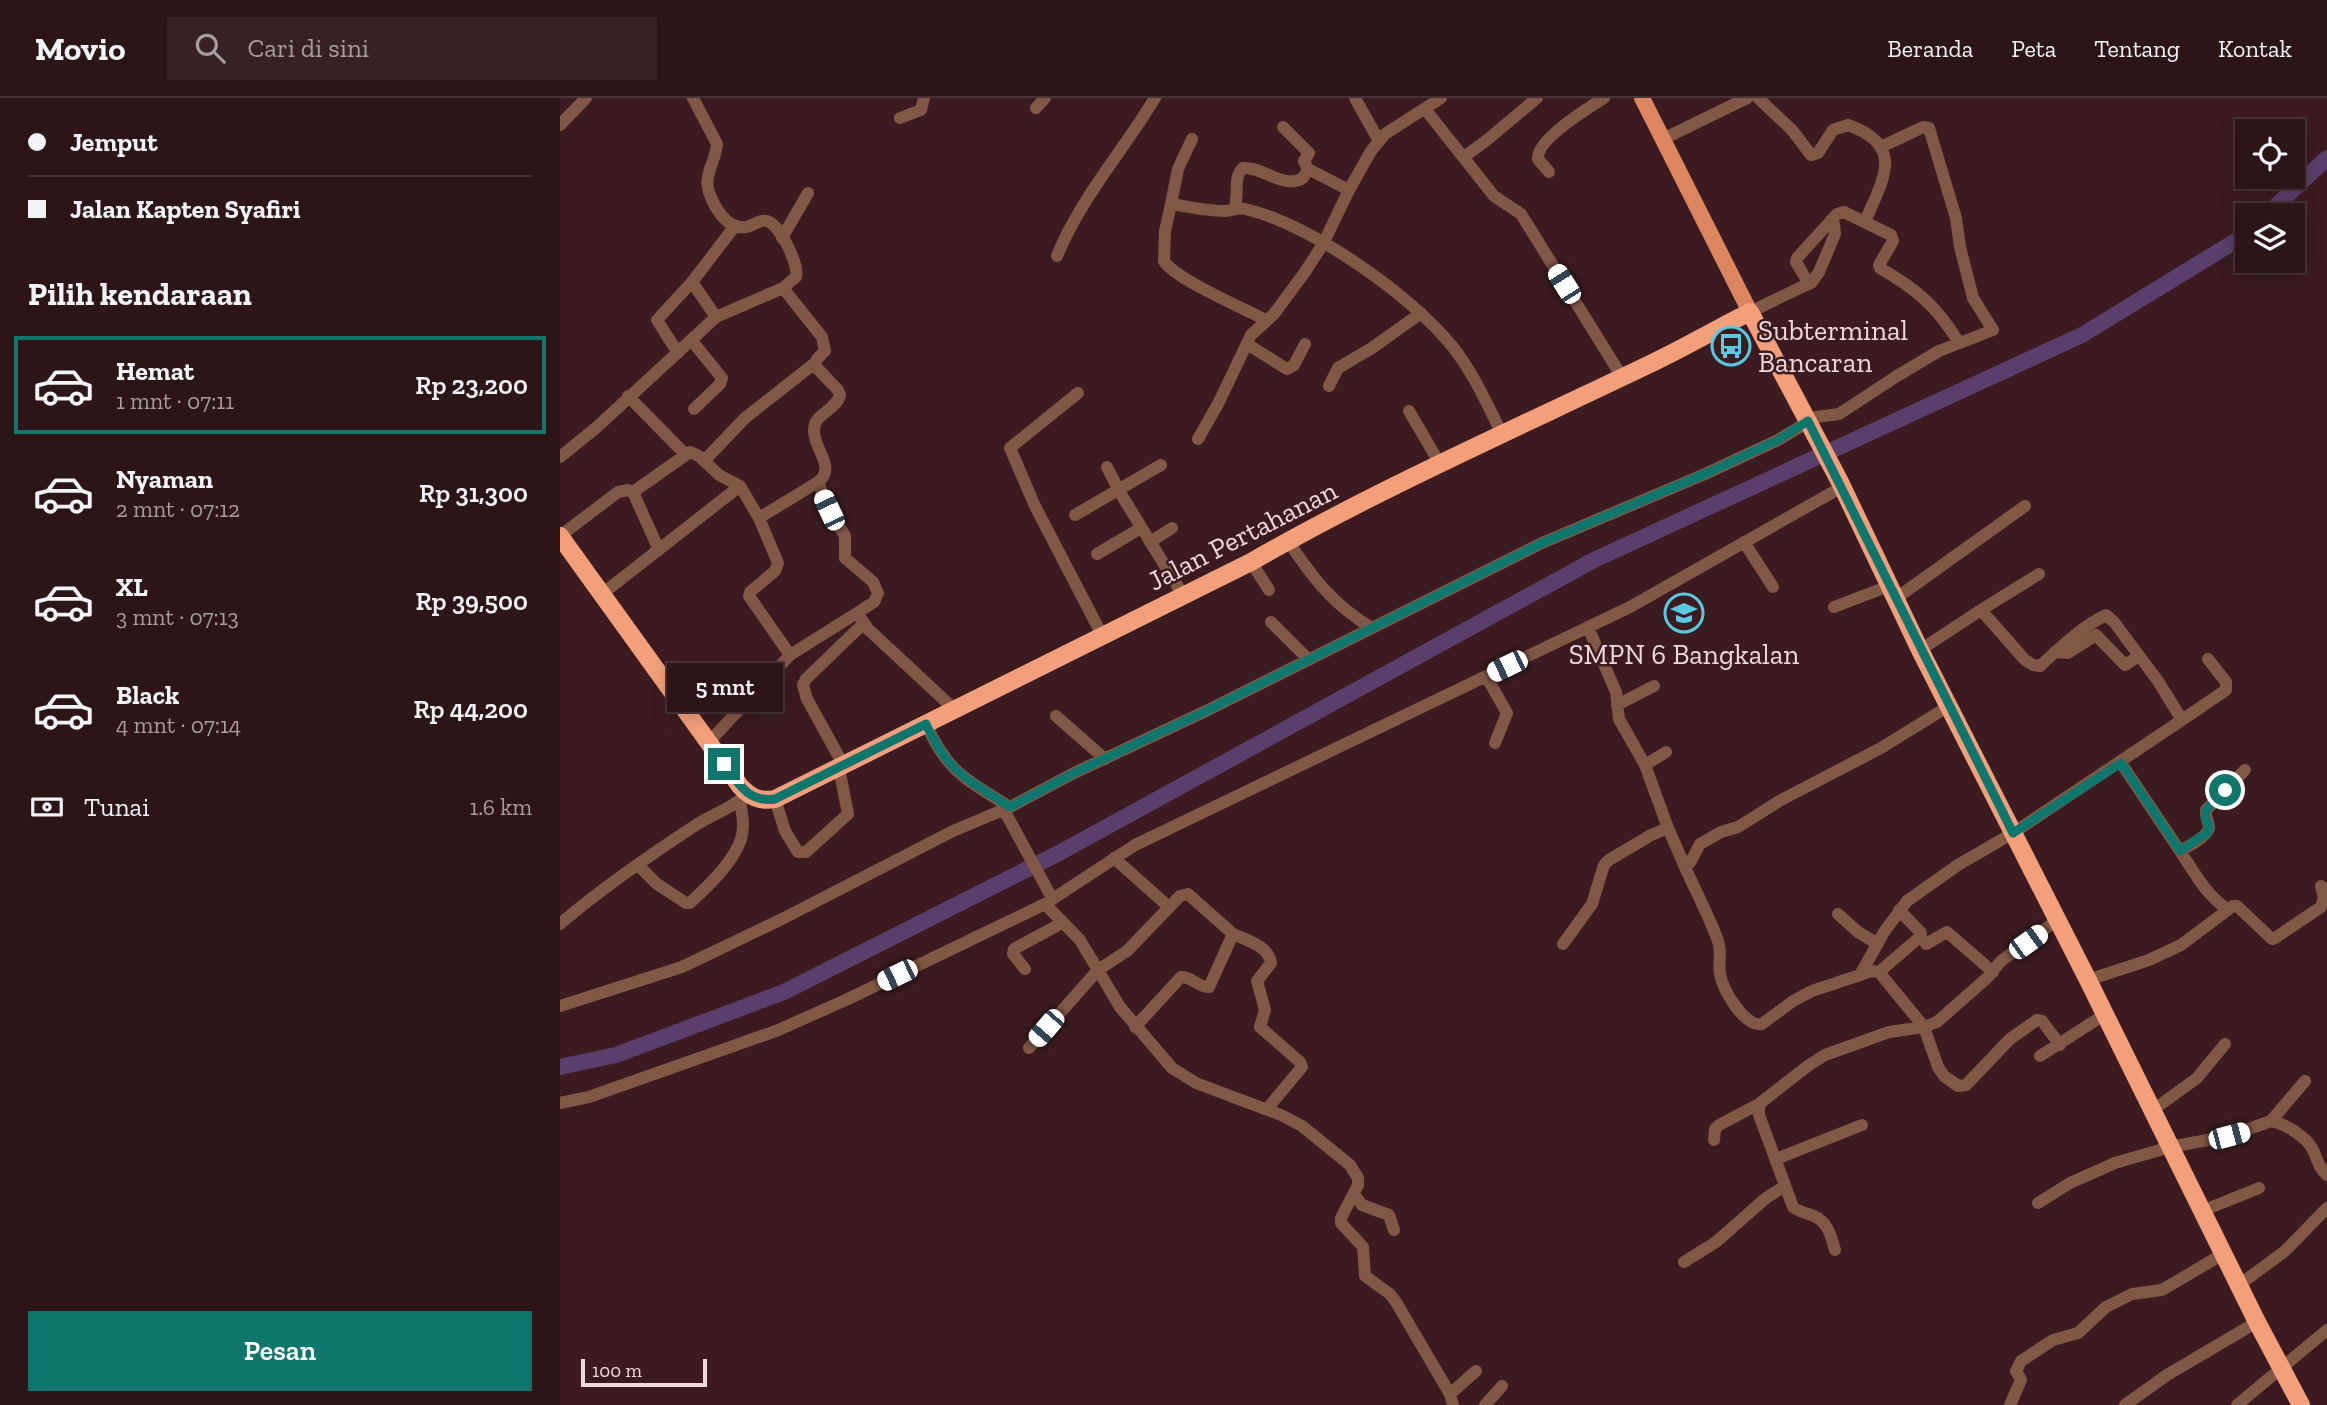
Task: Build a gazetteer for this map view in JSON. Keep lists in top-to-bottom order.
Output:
{
  "streets": {
    "highway": ["Jalan Pertahanan"]
  },
  "places": {
    "bus stop": ["Subterminal Bancaran"],
    "school or university": ["SMPN 6 Bangkalan"]
  },
  "scale_bar": "100 m",
  "page": {
    "header": "Movio",
    "search": "Cari di sini",
    "nav": [
      "Beranda",
      "Peta",
      "Tentang",
      "Kontak"
    ],
    "banner": ["Jemput", "Jalan Kapten Syafiri"],
    "heading": "Pilih kendaraan",
    "list": [
      {
        "name": "Hemat",
        "note": "1 mnt · 07:11",
        "value": "Rp 23,200"
      },
      {
        "name": "Nyaman",
        "note": "2 mnt · 07:12",
        "value": "Rp 31,300"
      },
      {
        "name": "XL",
        "note": "3 mnt · 07:13",
        "value": "Rp 39,500"
      },
      {
        "name": "Black",
        "note": "4 mnt · 07:14",
        "value": "Rp 44,200"
      }
    ],
    "bubble": "5 mnt",
    "pay": ["Tunai", "1.6 km"],
    "buttons": "Pesan",
    "scale": "100 m"
  }
}
